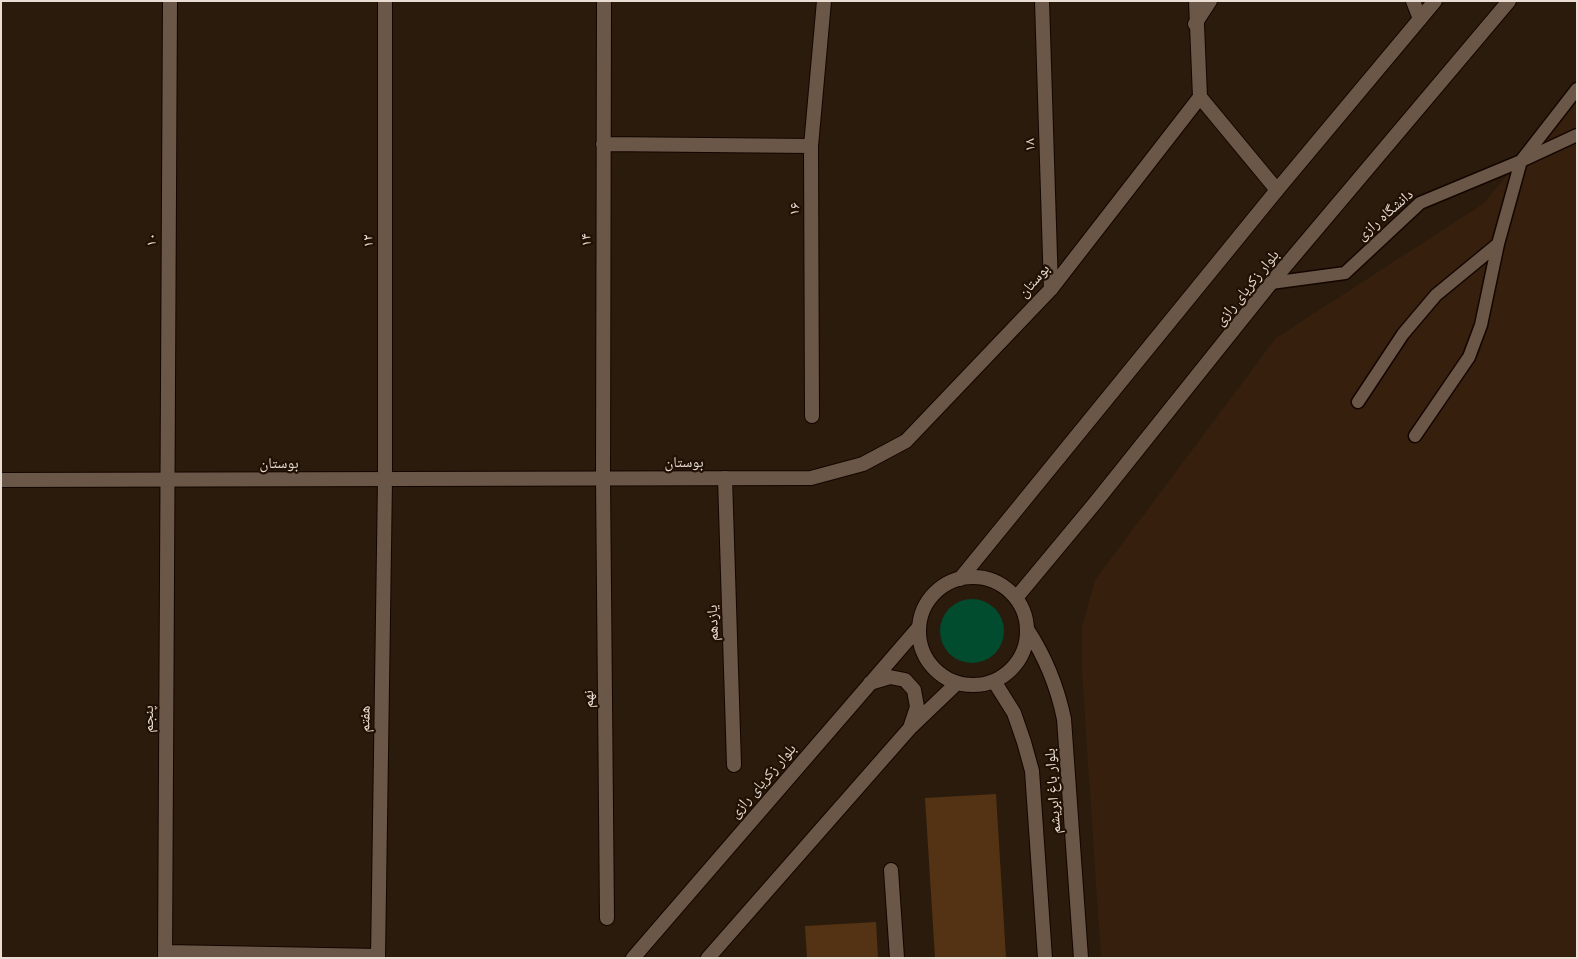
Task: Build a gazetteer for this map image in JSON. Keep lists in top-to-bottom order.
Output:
{
  "streets": {
    "street": [
      "۱۸",
      "۱۶",
      "۱۰",
      "۱۴",
      "۱۲",
      "بوستان",
      "بلوار زکریای رازی",
      "یازدهم",
      "نهم",
      "پنجم",
      "هفتم",
      "بلوار باغ ابریشم"
    ],
    "lane": ["دانشگاه رازی"]
  },
  "crossings": [
    ["۱۸", "بوستان"],
    ["دانشگاه رازی", "بلوار زکریای رازی"],
    ["۱۰", "بوستان"],
    ["۱۰", "پنجم"],
    ["۱۴", "بوستان"],
    ["۱۴", "نهم"],
    ["۱۲", "بوستان"],
    ["۱۲", "هفتم"],
    ["بوستان", "یازدهم"],
    ["بوستان", "نهم"],
    ["بوستان", "پنجم"],
    ["بوستان", "هفتم"],
    ["بلوار زکریای رازی", "بلوار باغ ابریشم"]
  ]
}
